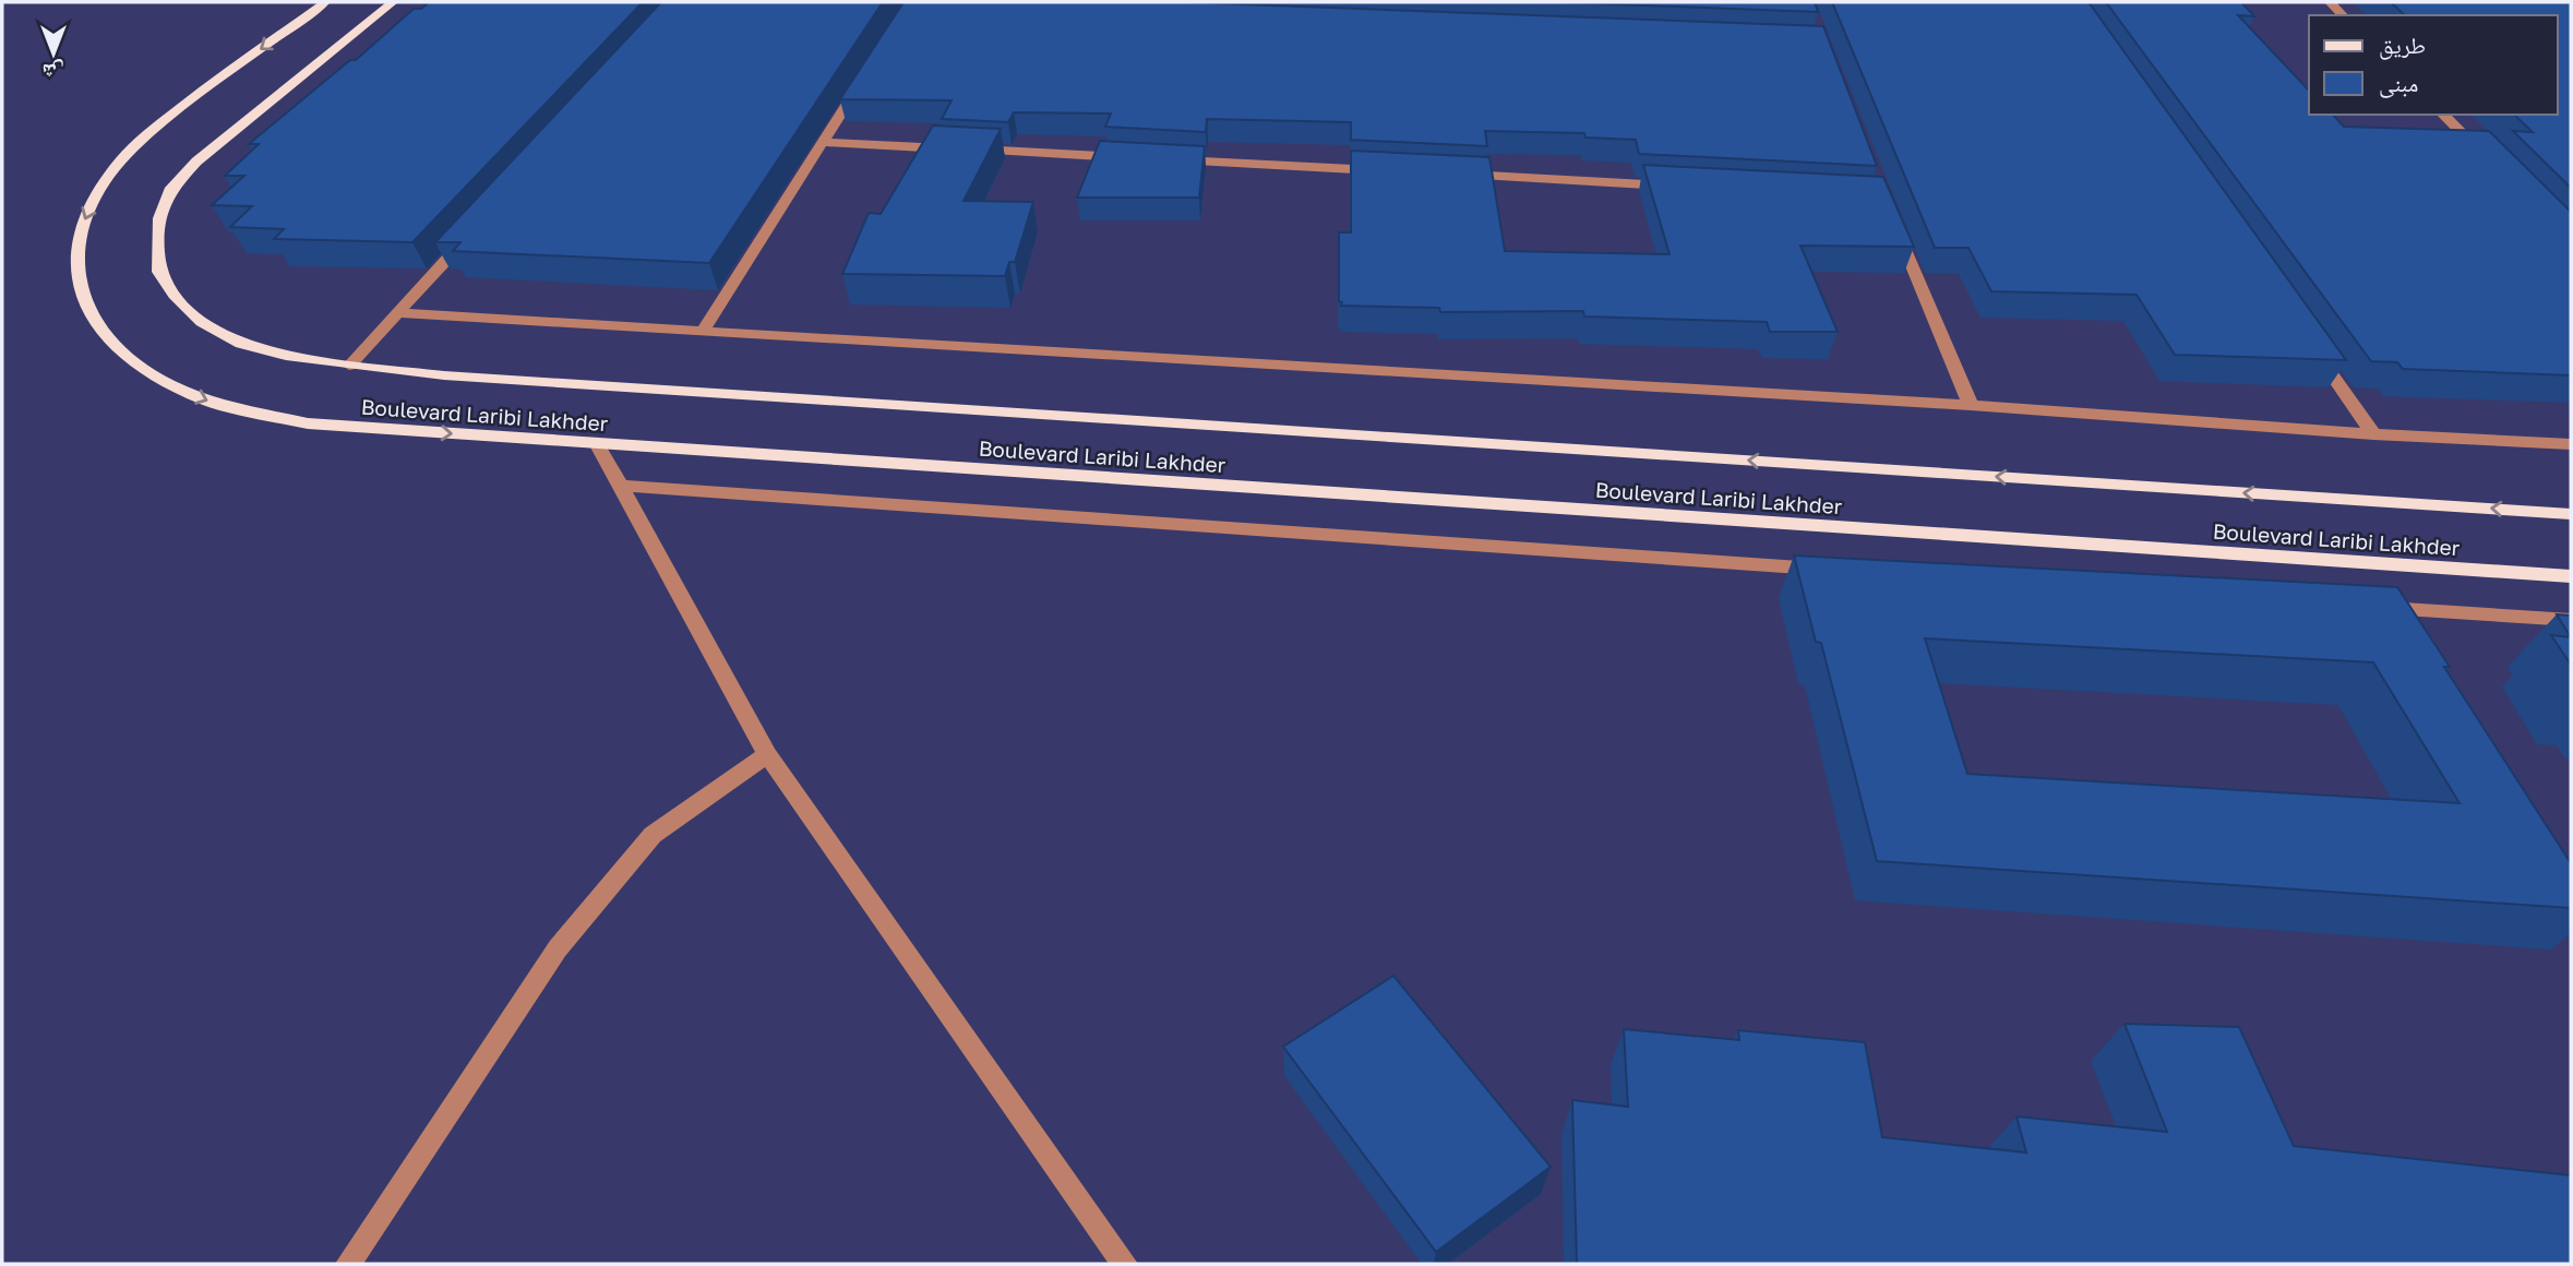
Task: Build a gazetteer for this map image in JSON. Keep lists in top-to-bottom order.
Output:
{
  "streets": {
    "main road": ["Boulevard Laribi Lakhder"]
  },
  "legend": ["طريق", "مبنى"],
  "north": "bottom"
}
